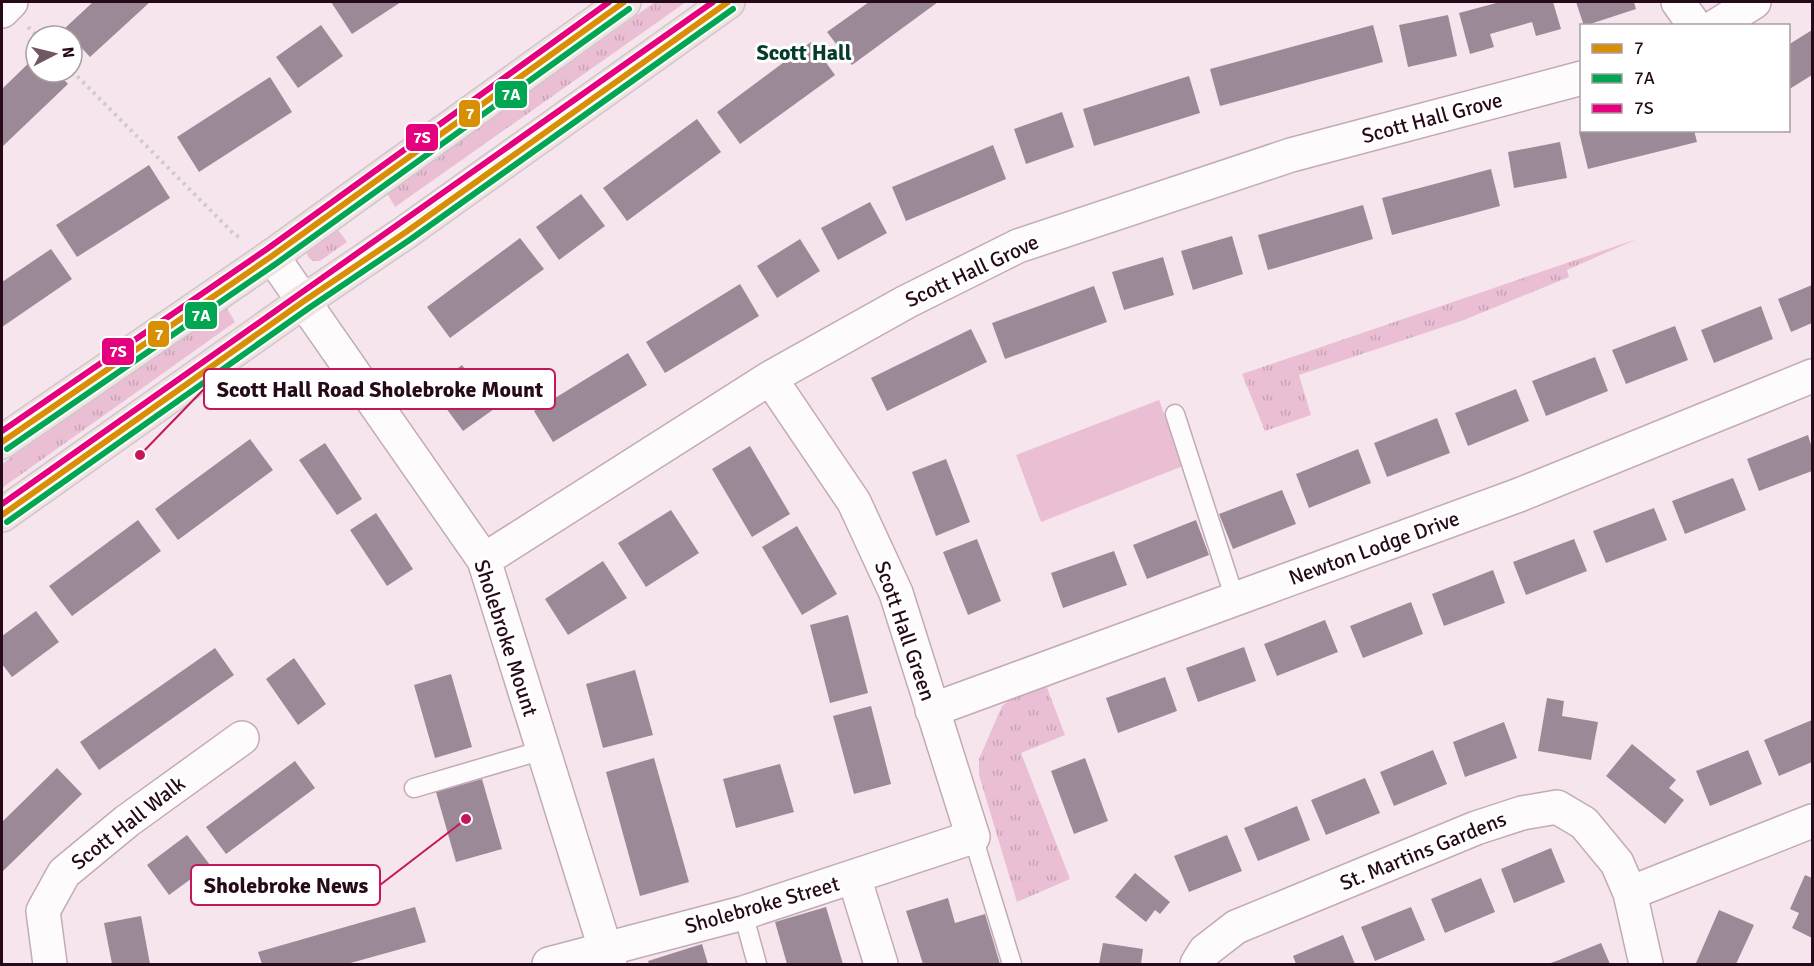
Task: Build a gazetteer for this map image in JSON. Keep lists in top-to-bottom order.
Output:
{
  "streets": {
    "street": [
      "Scott Hall Grove",
      "Newton Lodge Drive",
      "Scott Hall Green",
      "Sholebroke Mount",
      "Scott Hall Walk",
      "St. Martins Gardens",
      "Sholebroke Street"
    ]
  },
  "crossings": [
    ["Scott Hall Grove", "Scott Hall Green"],
    ["Scott Hall Grove", "Sholebroke Mount"],
    ["Newton Lodge Drive", "Scott Hall Green"],
    ["Scott Hall Green", "Sholebroke Street"],
    ["Sholebroke Mount", "Sholebroke Street"]
  ],
  "districts": ["Scott Hall"],
  "places": ["Scott Hall Road Sholebroke Mount", "Sholebroke News"],
  "lines": ["transit line 7", "transit line 7S", "transit line 7A"],
  "legend": ["7", "7A", "7S"],
  "north": "right"
}
